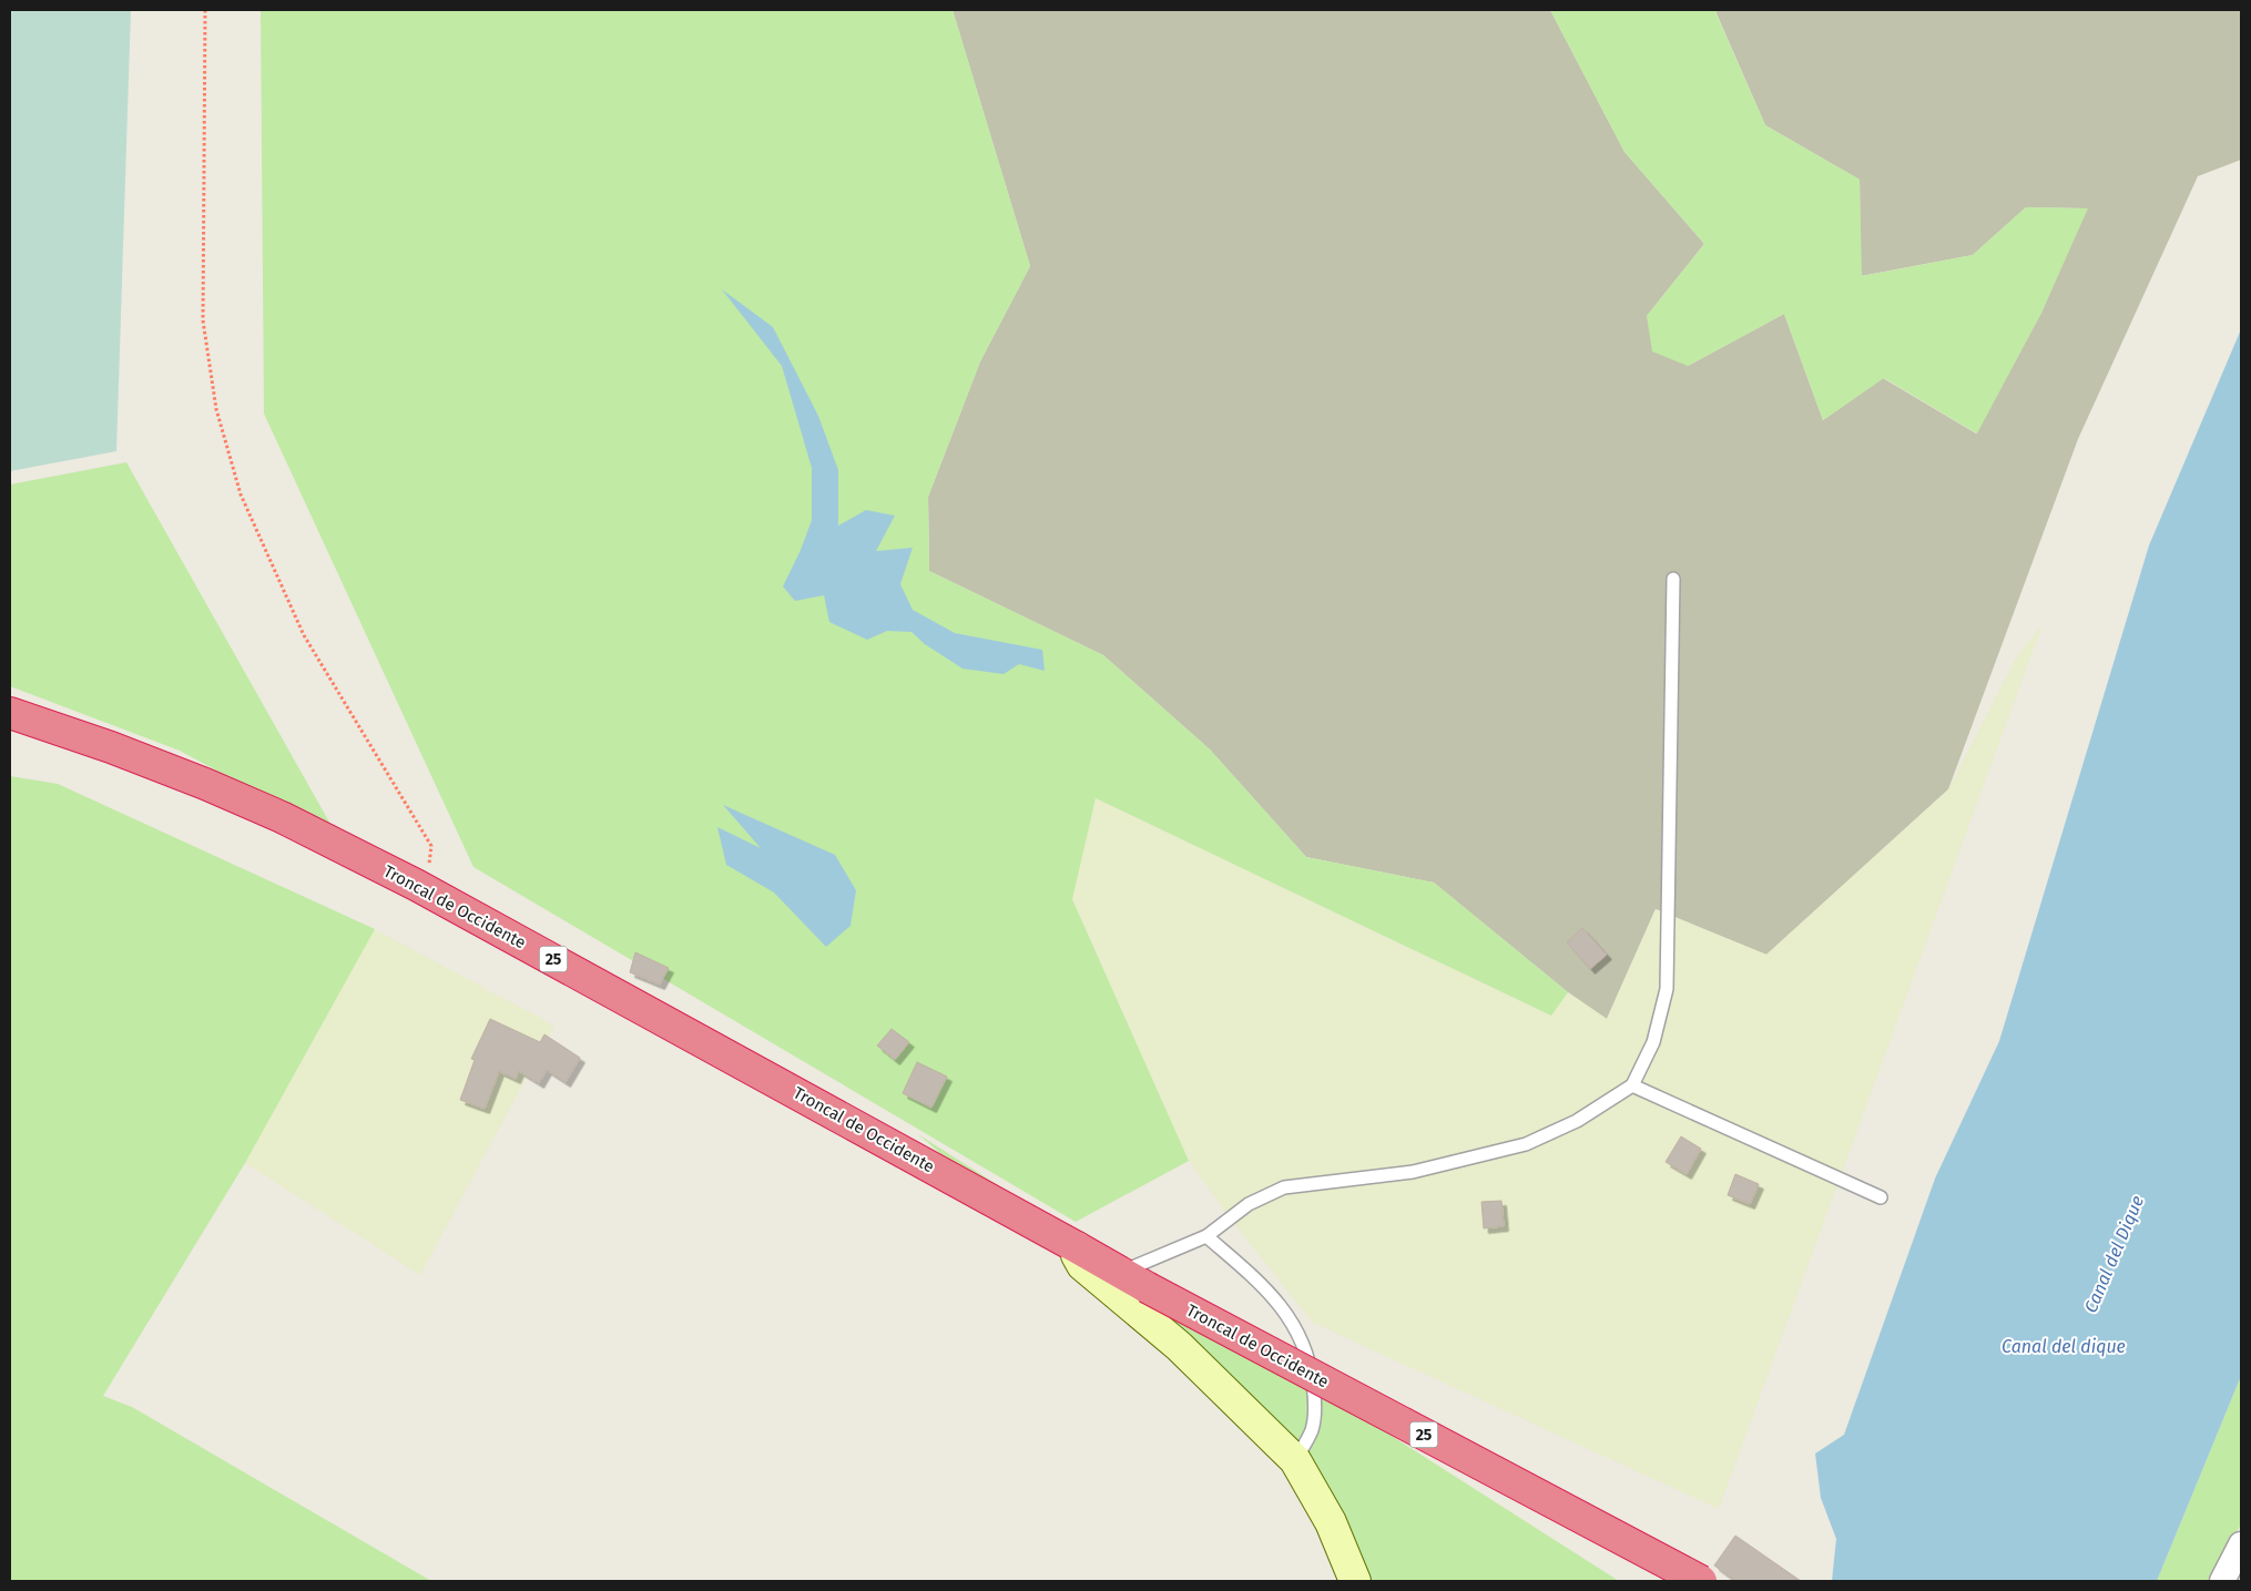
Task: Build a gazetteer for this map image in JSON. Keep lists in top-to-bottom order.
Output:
{
  "streets": {
    "highway": ["Troncal de Occidente", "25"]
  },
  "water": ["Canal del Dique", "Canal del dique"]
}
